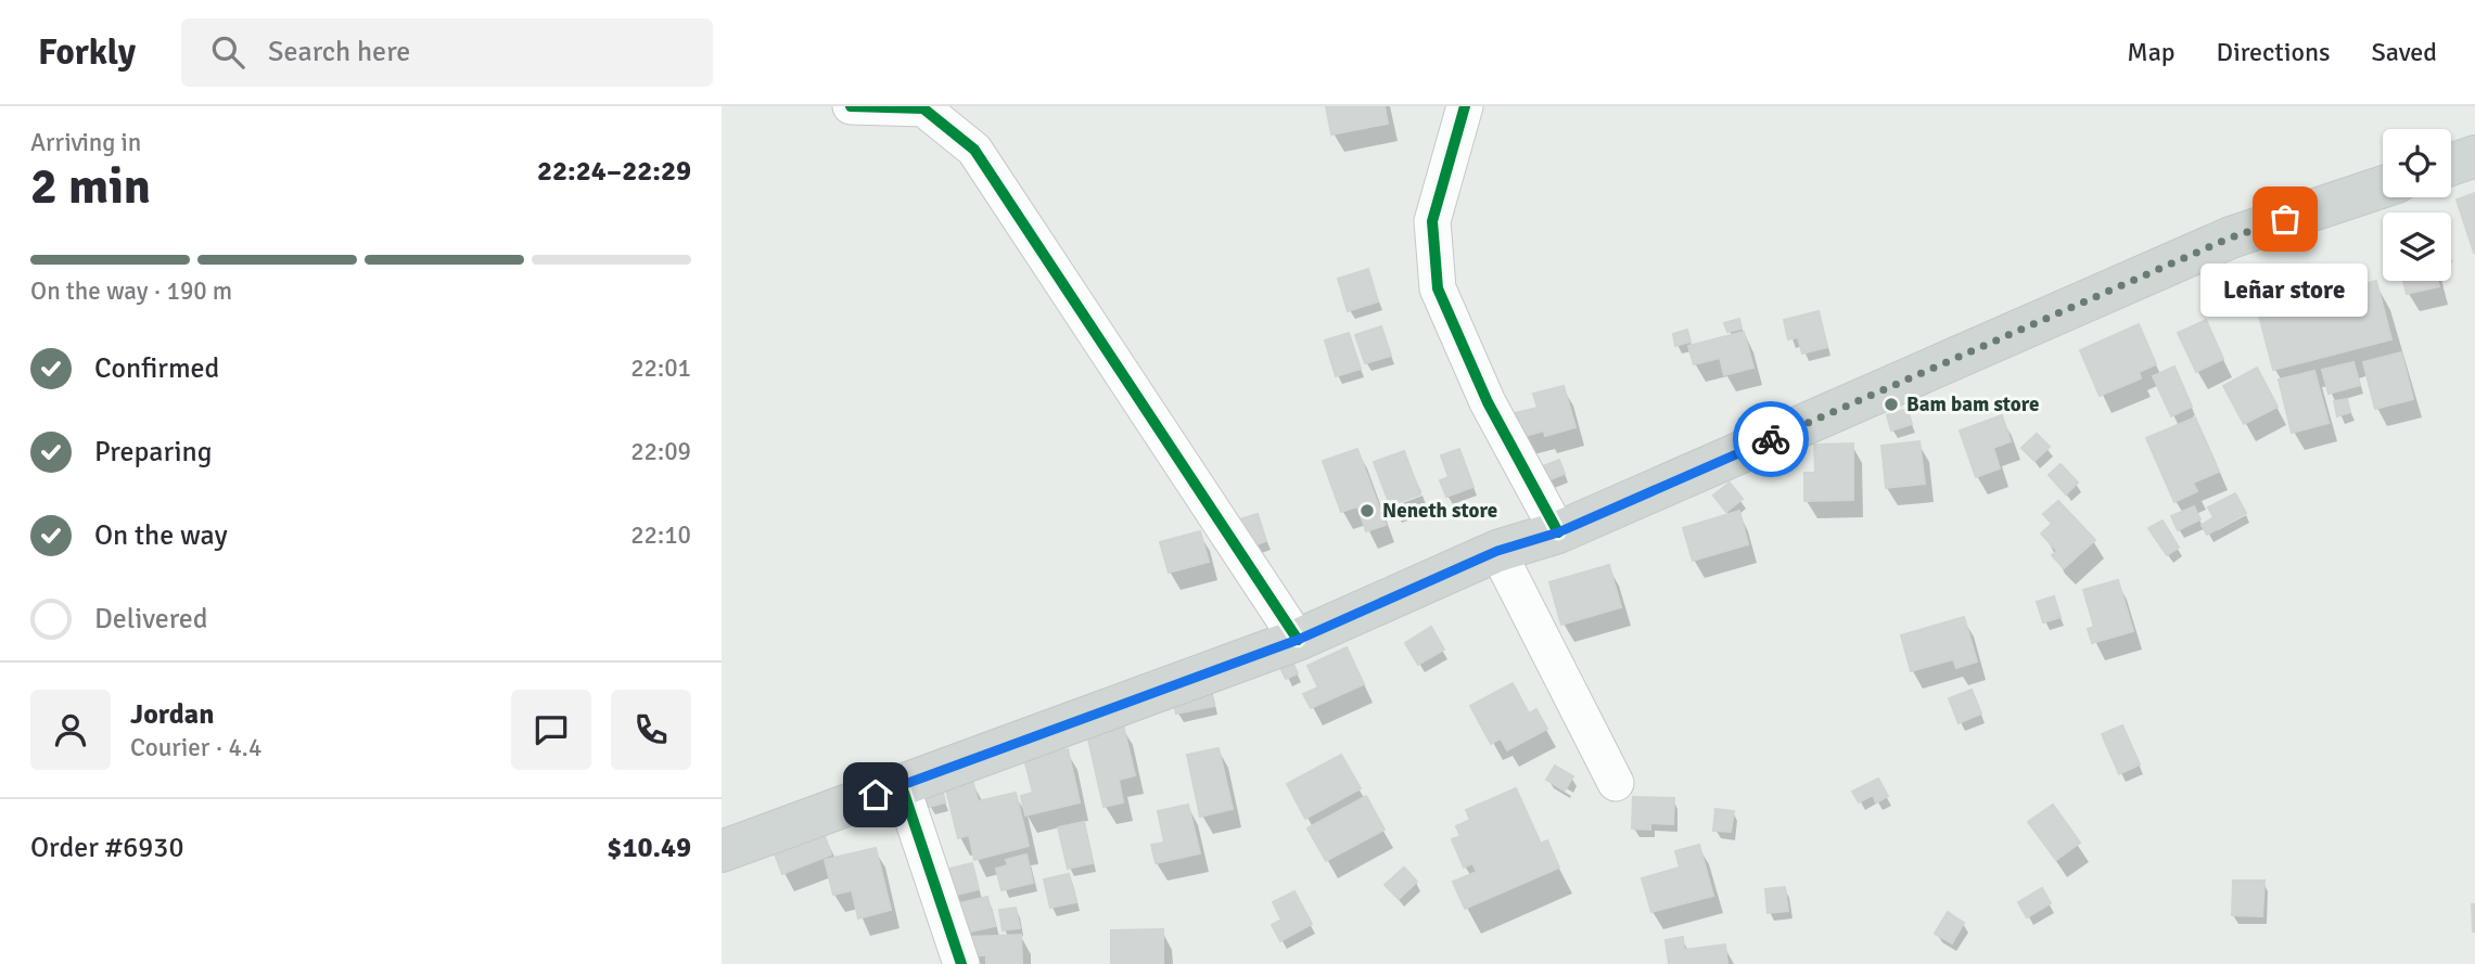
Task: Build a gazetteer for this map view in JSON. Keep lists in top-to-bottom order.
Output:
{
  "places": ["Leñar store", "Bam bam store", "Neneth store"],
  "page": {
    "header": "Forkly",
    "search": "Search here",
    "nav": ["Map", "Directions", "Saved"],
    "heading": ["2 min", "Arriving in", "22:24–22:29"],
    "panel": [
      "Jordan",
      "Courier · 4.4",
      "Order #6930",
      "$10.49"
    ],
    "bar": "On the way · 190 m",
    "bubble": "Leñar store",
    "list": [
      ["Confirmed", "22:01"],
      ["Preparing", "22:09"],
      ["On the way", "22:10"],
      "Delivered"
    ]
  }
}
